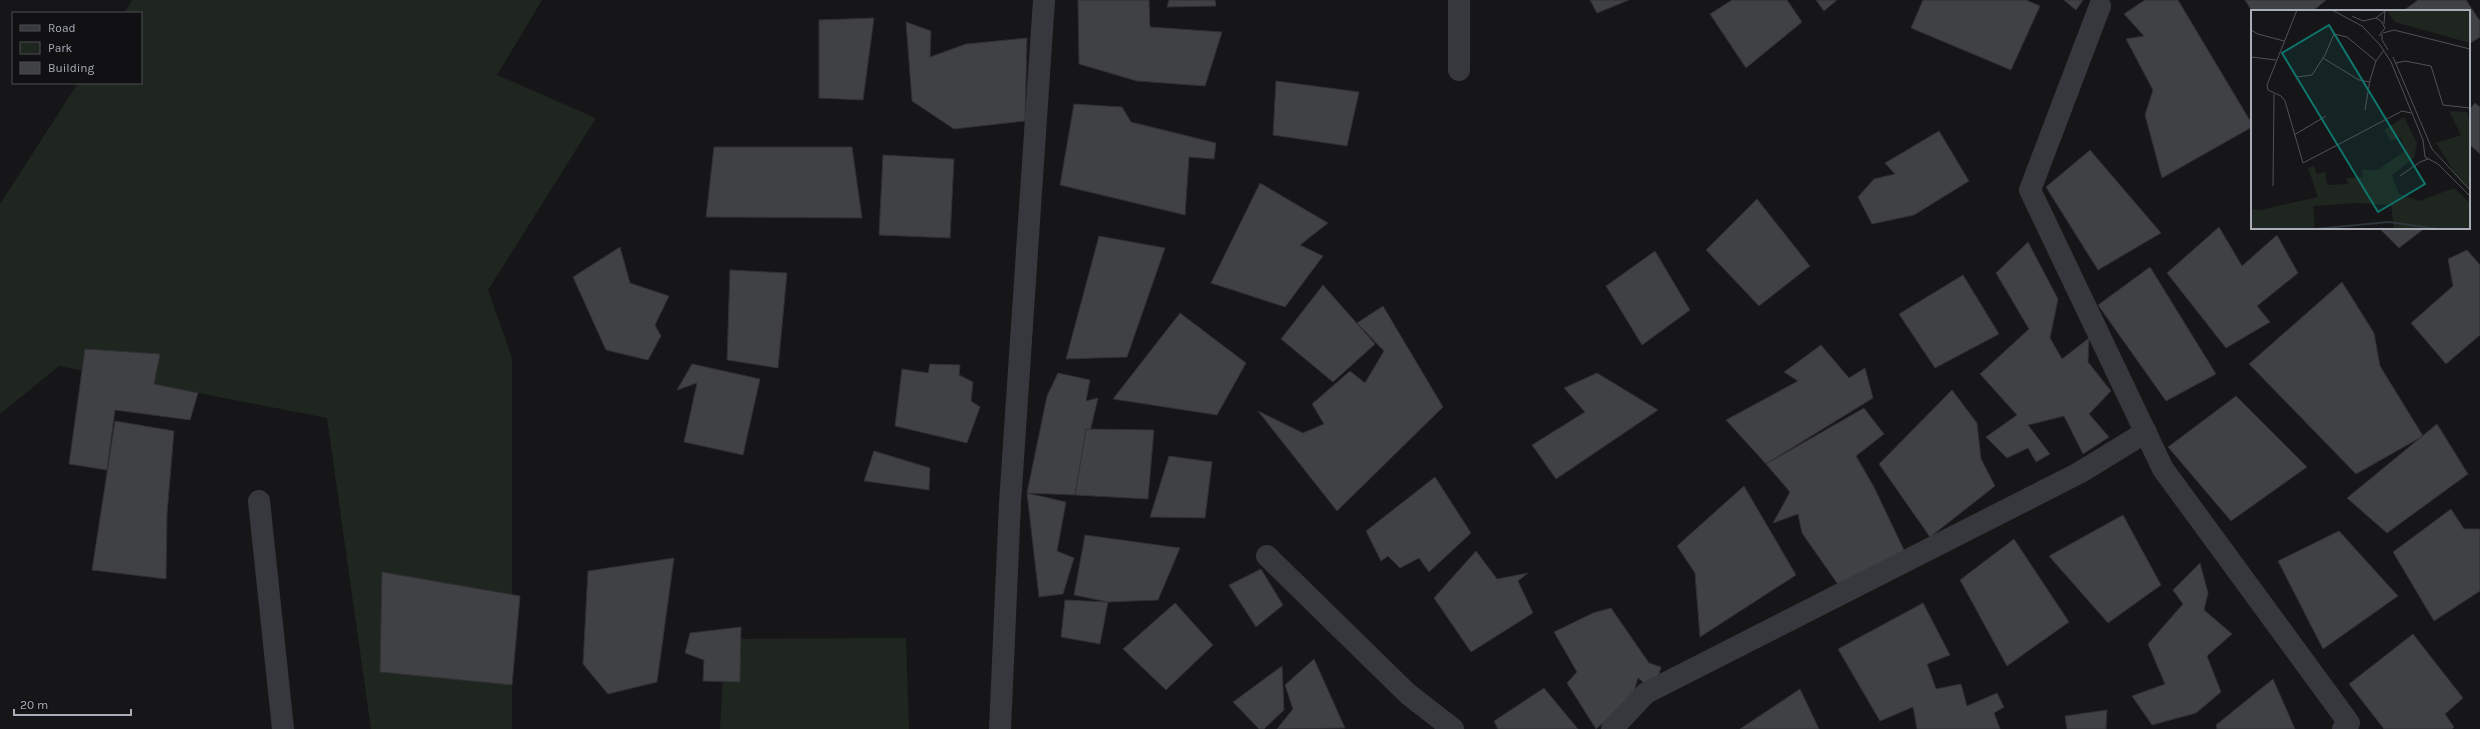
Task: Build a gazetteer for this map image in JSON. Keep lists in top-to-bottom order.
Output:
{
  "legend": ["Road", "Park", "Building"],
  "scale_bar": "20 m"
}
